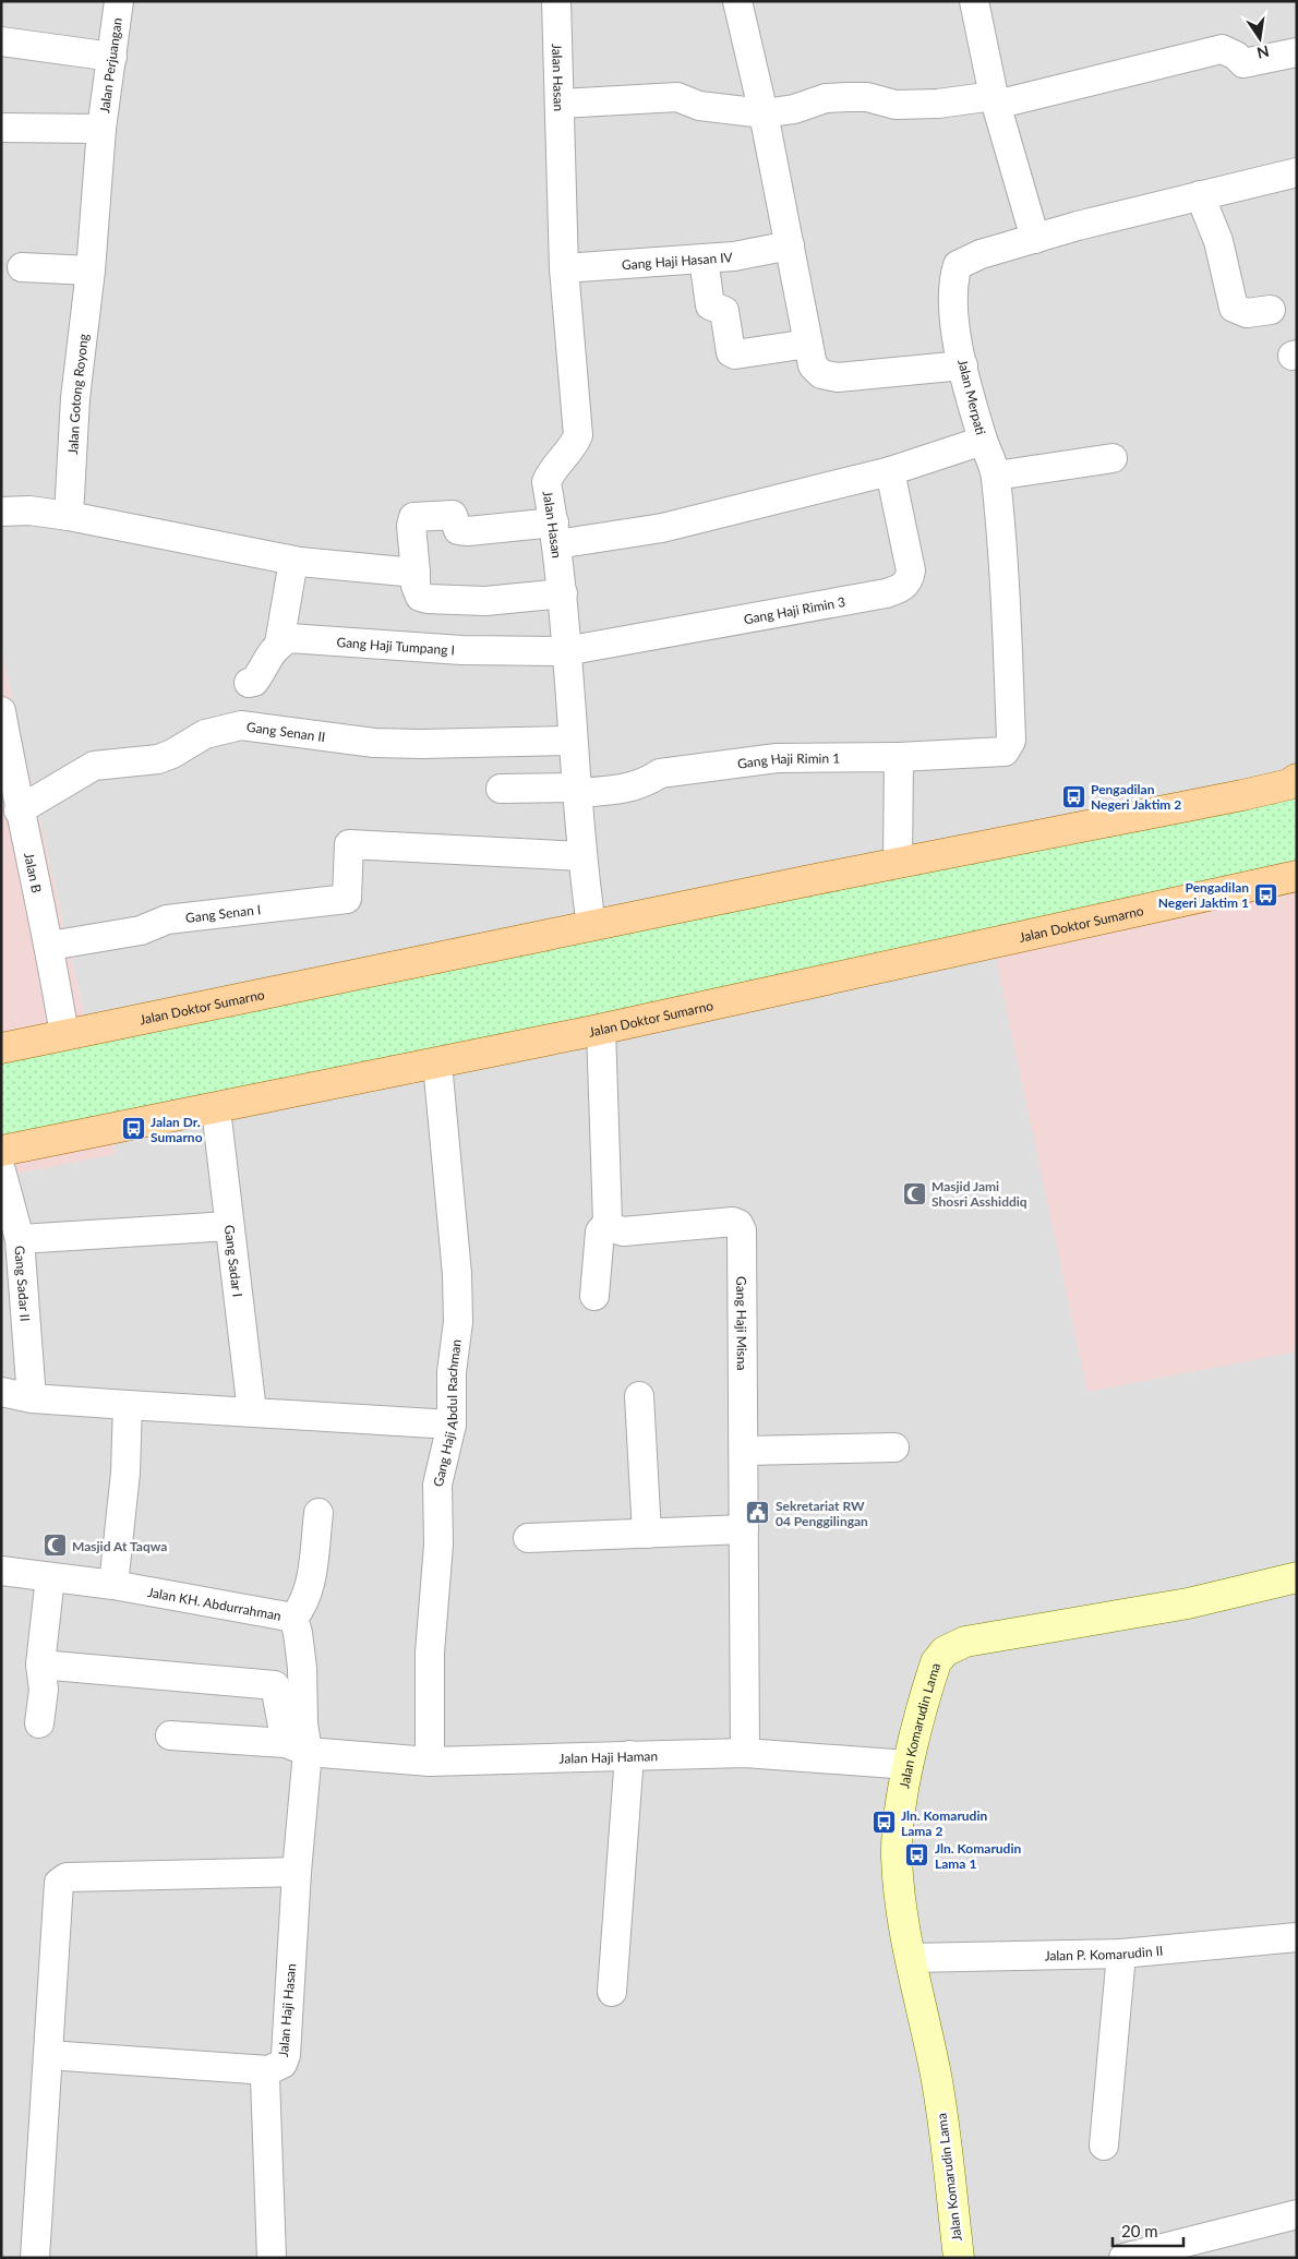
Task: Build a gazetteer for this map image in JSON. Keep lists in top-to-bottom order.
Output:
{
  "streets": {
    "main road": ["Jalan Doktor Sumarno"],
    "street": [
      "Jalan Perjuangan",
      "Jalan Hasan",
      "Gang Haji Hasan IV",
      "Jalan Gotong Royong",
      "Jalan Merpati",
      "Gang Haji Rimin 3",
      "Gang Haji Tumpang I",
      "Gang Senan II",
      "Gang Haji Rimin 1",
      "Jalan B",
      "Gang Senan I",
      "Gang Sadar I",
      "Gang Sadar II",
      "Gang Haji Misna",
      "Gang Haji Abdul Rachman",
      "Jalan KH. Abdurrahman",
      "Jalan Komarudin Lama",
      "Jalan Haji Haman",
      "Jalan P. Komarudin II",
      "Jalan Haji Hasan"
    ]
  },
  "crossings": [
    ["Jalan Perjuangan", "Jalan Gotong Royong"],
    ["Jalan Hasan", "Gang Haji Hasan IV"],
    ["Jalan Hasan", "Jalan Merpati"],
    ["Jalan Hasan", "Gang Haji Rimin 3"],
    ["Jalan Hasan", "Gang Haji Tumpang I"],
    ["Jalan Hasan", "Gang Senan II"],
    ["Jalan Hasan", "Gang Haji Rimin 1"],
    ["Jalan Hasan", "Gang Senan I"],
    ["Jalan Hasan", "Jalan Doktor Sumarno"],
    ["Jalan Merpati", "Gang Haji Rimin 3"],
    ["Gang Haji Rimin 3", "Gang Haji Tumpang I"],
    ["Gang Senan II", "Jalan B"],
    ["Jalan B", "Gang Senan I"],
    ["Jalan B", "Jalan Doktor Sumarno"],
    ["Jalan Doktor Sumarno", "Gang Sadar I"],
    ["Jalan Doktor Sumarno", "Gang Haji Abdul Rachman"],
    ["Gang Haji Misna", "Jalan Haji Haman"],
    ["Gang Haji Abdul Rachman", "Jalan Haji Haman"],
    ["Jalan KH. Abdurrahman", "Jalan Haji Haman"],
    ["Jalan KH. Abdurrahman", "Jalan Haji Hasan"],
    ["Jalan Komarudin Lama", "Jalan Haji Haman"],
    ["Jalan Komarudin Lama", "Jalan P. Komarudin II"],
    ["Jalan Haji Haman", "Jalan Haji Hasan"]
  ],
  "places": {
    "bus stop": [
      "Pengadilan Negeri Jaktim 2",
      "Pengadilan Negeri Jaktim 1",
      "Jalan Dr. Sumarno",
      "Jln. Komarudin Lama 2",
      "Jln. Komarudin Lama 1"
    ],
    "mosque": ["Masjid Jami Shosri Asshiddiq", "Masjid At Taqwa"],
    "public building": ["Sekretariat RW 04 Penggilingan"]
  },
  "scale_bar": "20 m",
  "north": "bottom"
}
